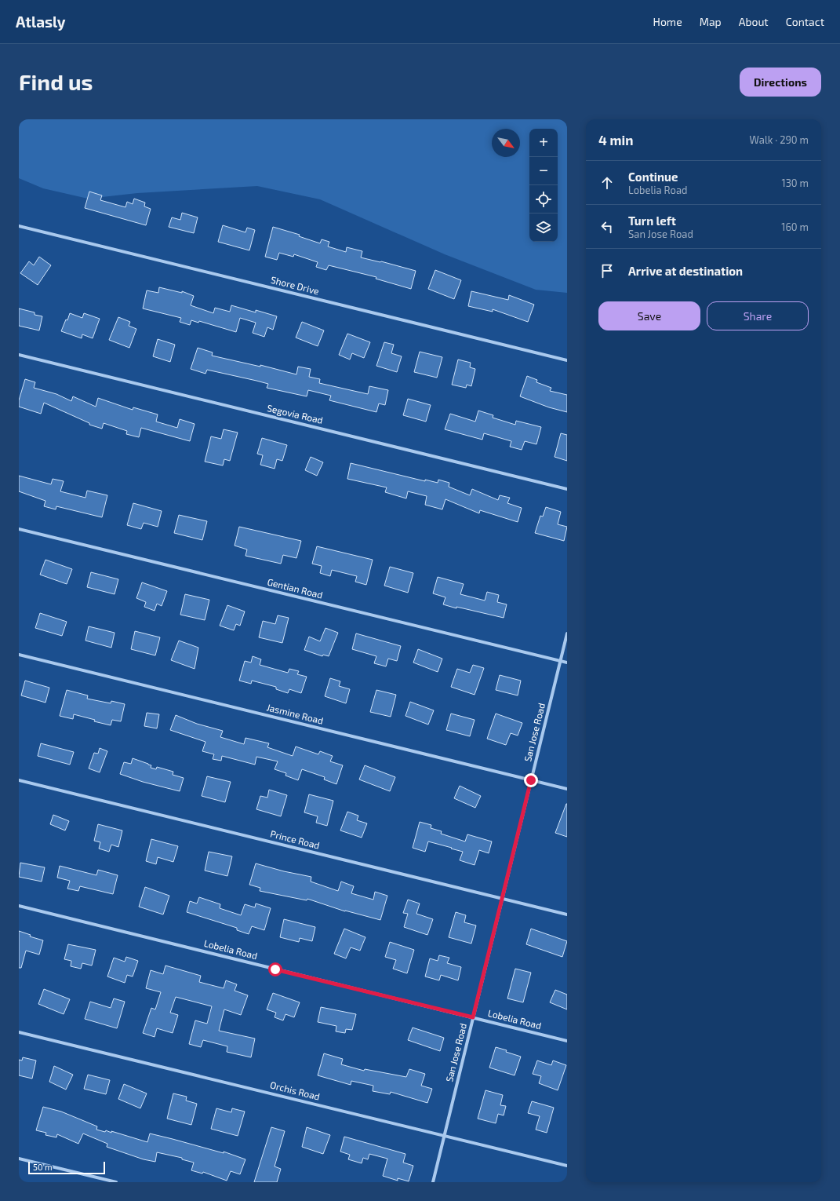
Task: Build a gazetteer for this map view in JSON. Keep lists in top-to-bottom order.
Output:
{
  "streets": {
    "street": [
      "Shore Drive",
      "Segovia Road",
      "Gentian Road",
      "Jasmine Road",
      "San Jose Road",
      "Prince Road",
      "Lobelia Road",
      "Orchis Road"
    ]
  },
  "crossings": [
    ["Gentian Road", "San Jose Road"],
    ["Jasmine Road", "San Jose Road"],
    ["San Jose Road", "Prince Road"],
    ["San Jose Road", "Lobelia Road"],
    ["San Jose Road", "Orchis Road"]
  ],
  "scale_bar": "50 m",
  "north": "bottom right",
  "page": {
    "header": "Atlasly",
    "nav": [
      "Home",
      "Map",
      "About",
      "Contact"
    ],
    "buttons": [
      "Directions",
      ["Save", "Share"]
    ],
    "title": "Find us",
    "heading": ["4 min", "Walk · 290 m"],
    "map_buttons": ["+", "−"],
    "list": [
      ["Continue", "Lobelia Road", "130 m"],
      ["Turn left", "San Jose Road", "160 m"],
      "Arrive at destination"
    ],
    "scale": "50 m"
  }
}
